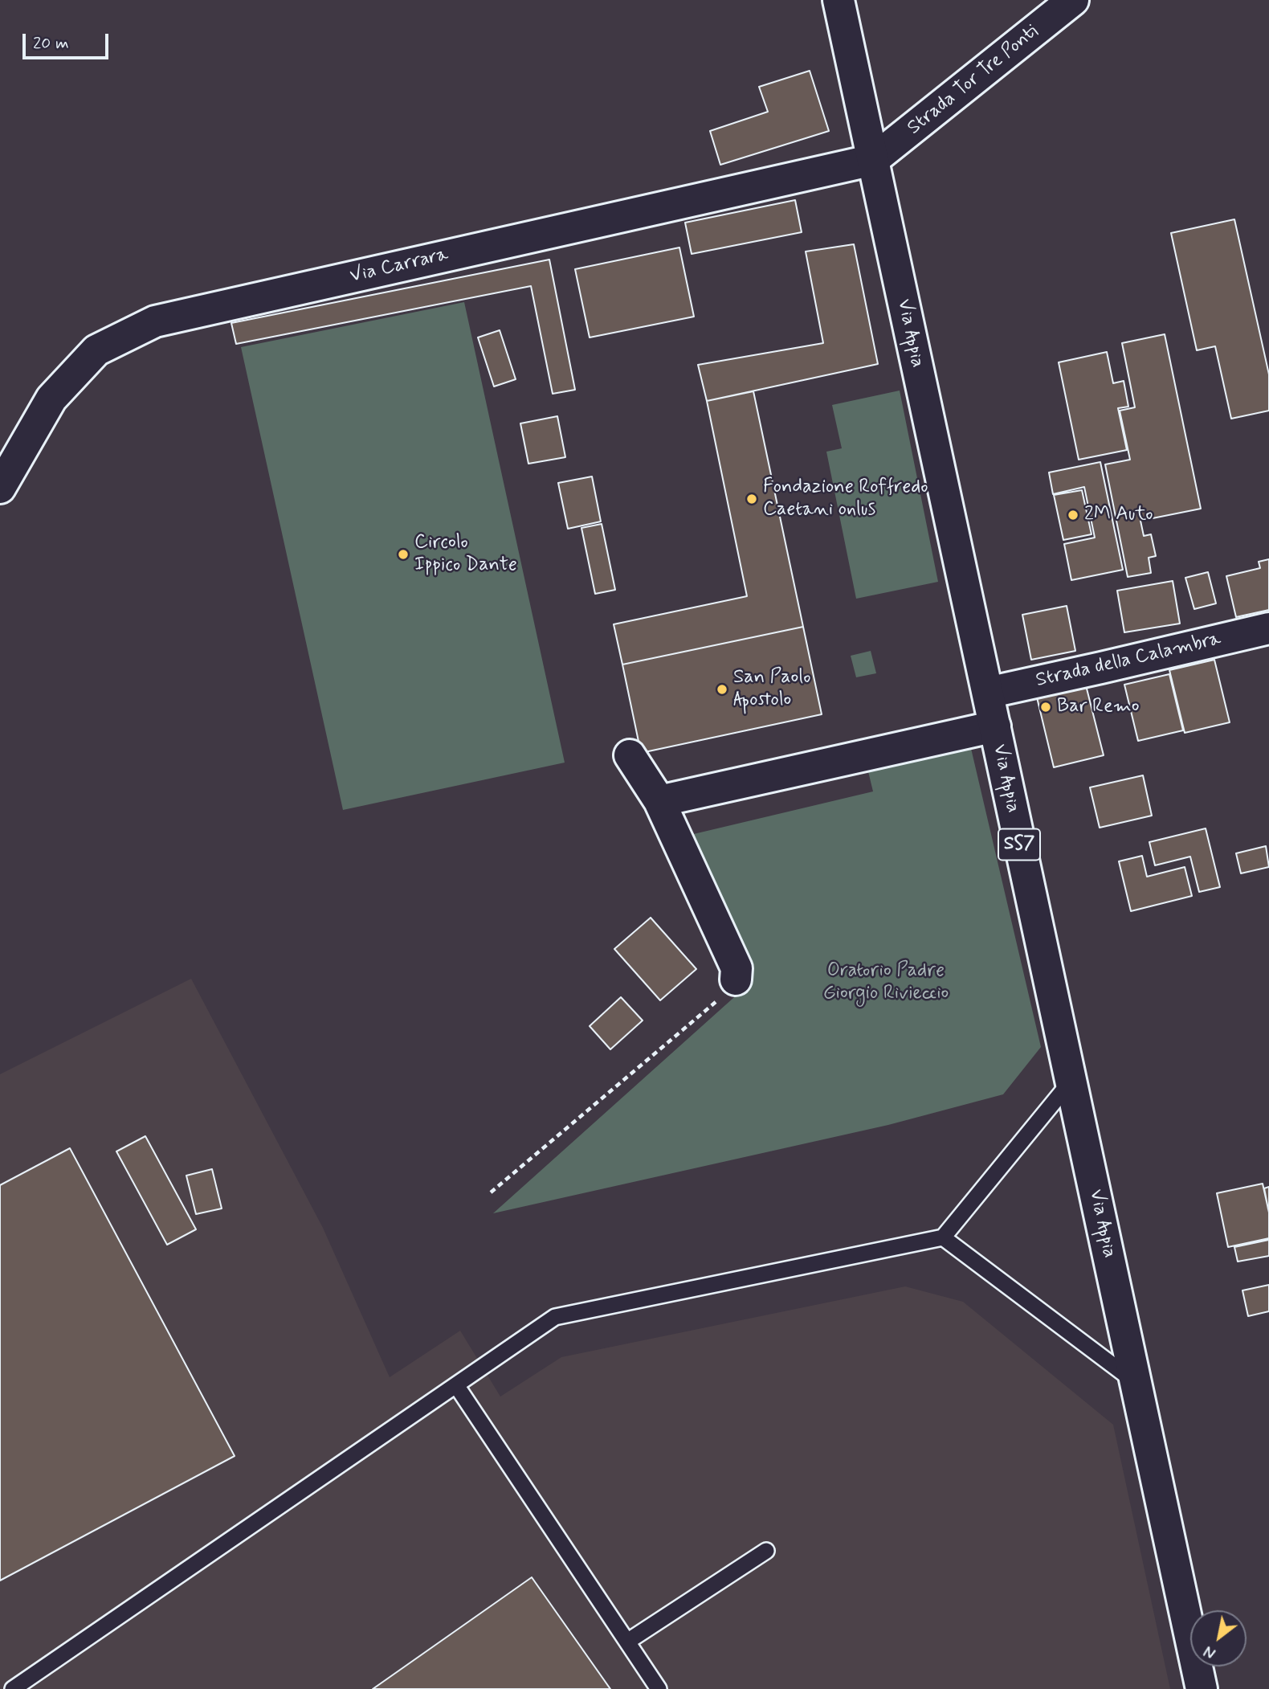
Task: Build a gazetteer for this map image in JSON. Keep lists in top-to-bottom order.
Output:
{
  "streets": {
    "street": [
      "Strada Tor Tre Ponti",
      "Via Carrara",
      "Via Appia",
      "Strada della Calambra",
      "SS7"
    ]
  },
  "crossings": [
    ["Strada Tor Tre Ponti", "Via Carrara"],
    ["Strada Tor Tre Ponti", "Via Appia"],
    ["Via Carrara", "Via Appia"],
    ["Via Appia", "Strada della Calambra"]
  ],
  "parks": ["Oratorio Padre Giorgio Rivieccio"],
  "places": [
    "Fondazione Roffredo Caetani onlus",
    "2M Auto",
    "Circolo Ippico Dante",
    "San Paolo Apostolo",
    "Bar Remo"
  ],
  "scale_bar": "20 m",
  "north": "bottom left"
}
